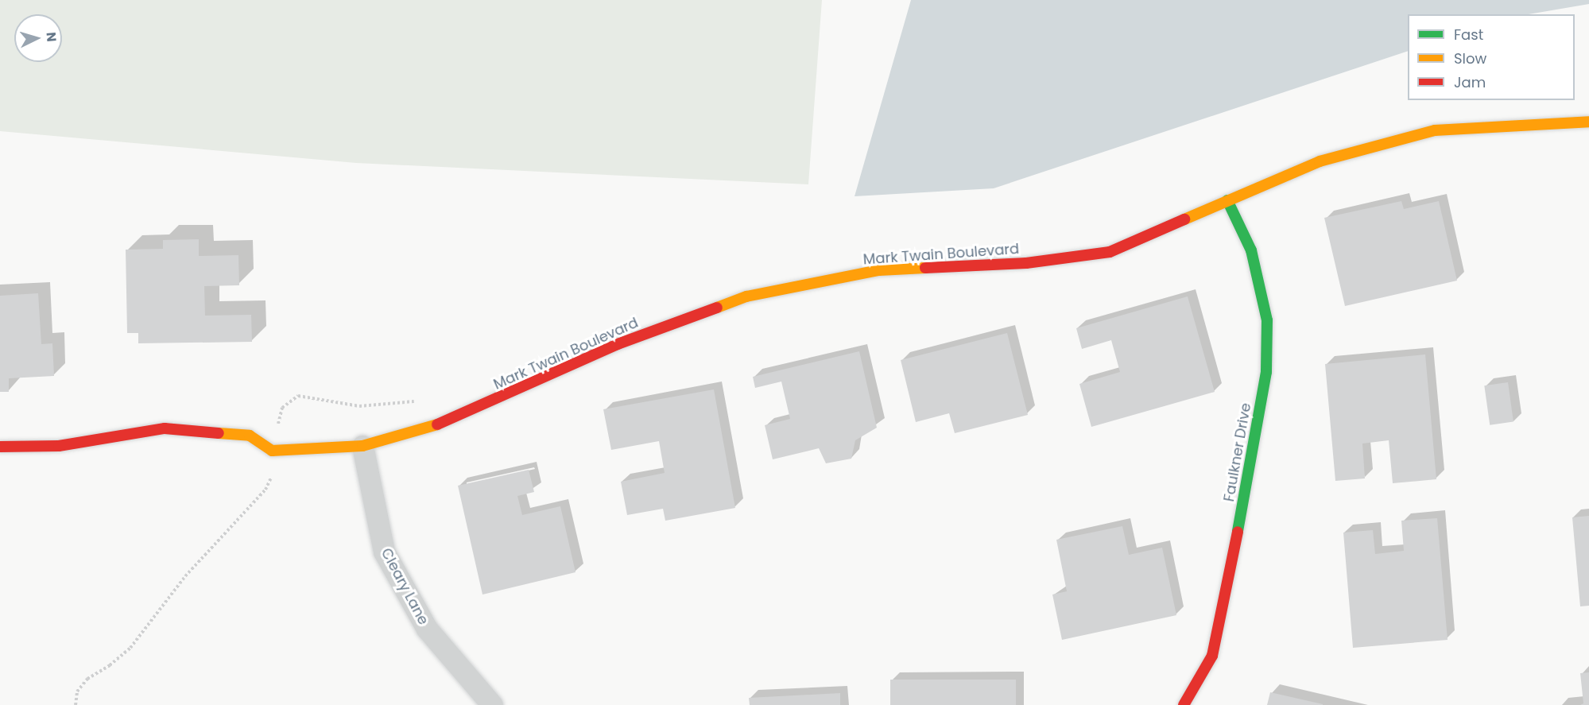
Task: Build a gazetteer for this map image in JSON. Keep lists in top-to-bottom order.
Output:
{
  "streets": {
    "street": ["Mark Twain Boulevard", "Faulkner Drive", "Cleary Lane"]
  },
  "crossings": [
    ["Mark Twain Boulevard", "Faulkner Drive"],
    ["Mark Twain Boulevard", "Cleary Lane"]
  ],
  "legend": ["Fast", "Slow", "Jam"],
  "north": "right"
}
